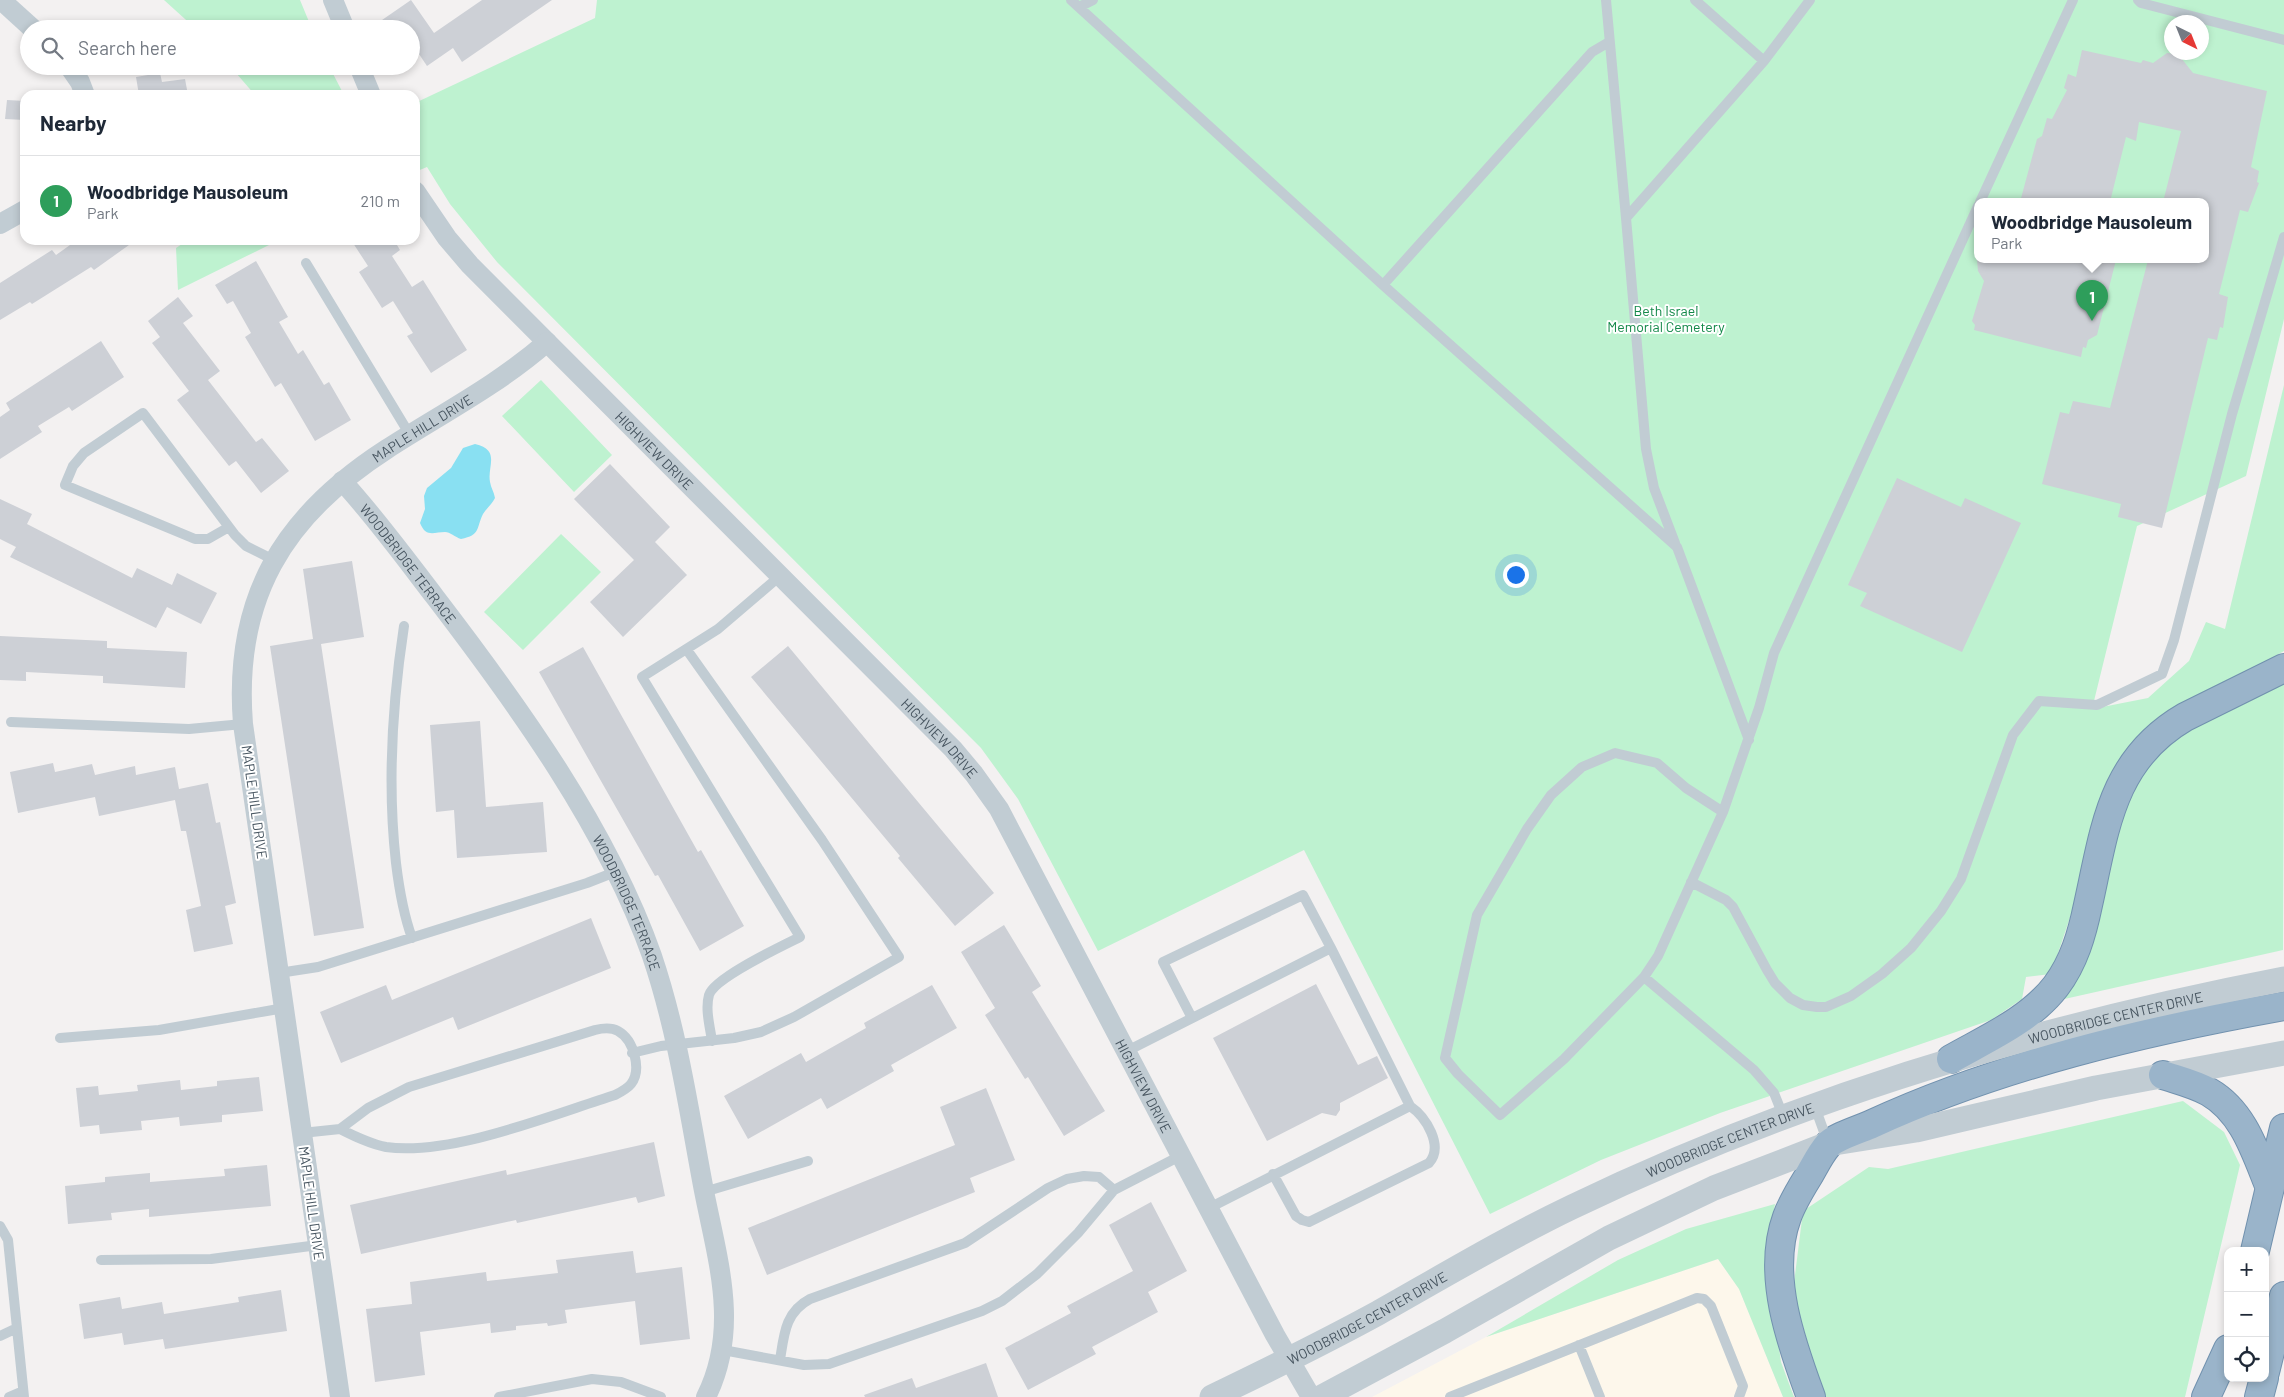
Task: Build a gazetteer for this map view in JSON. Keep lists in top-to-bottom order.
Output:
{
  "streets": {
    "street": [
      "MAPLE HILL DRIVE",
      "HIGHVIEW DRIVE",
      "WOODBRIDGE TERRACE",
      "WOODBRIDGE CENTER DRIVE"
    ]
  },
  "crossings": [
    ["MAPLE HILL DRIVE", "HIGHVIEW DRIVE"],
    ["MAPLE HILL DRIVE", "WOODBRIDGE TERRACE"],
    ["HIGHVIEW DRIVE", "WOODBRIDGE CENTER DRIVE"]
  ],
  "parks": ["Beth Israel Memorial Cemetery"],
  "north": "bottom right",
  "page": {
    "search": "Search here",
    "heading": "Nearby",
    "list": [
      {
        "mark": "1",
        "name": "Woodbridge Mausoleum",
        "note": "Park",
        "value": "210 m"
      }
    ],
    "popup": ["Woodbridge Mausoleum", "Park"],
    "pins": "1",
    "map_buttons": ["+", "−"]
  }
}
